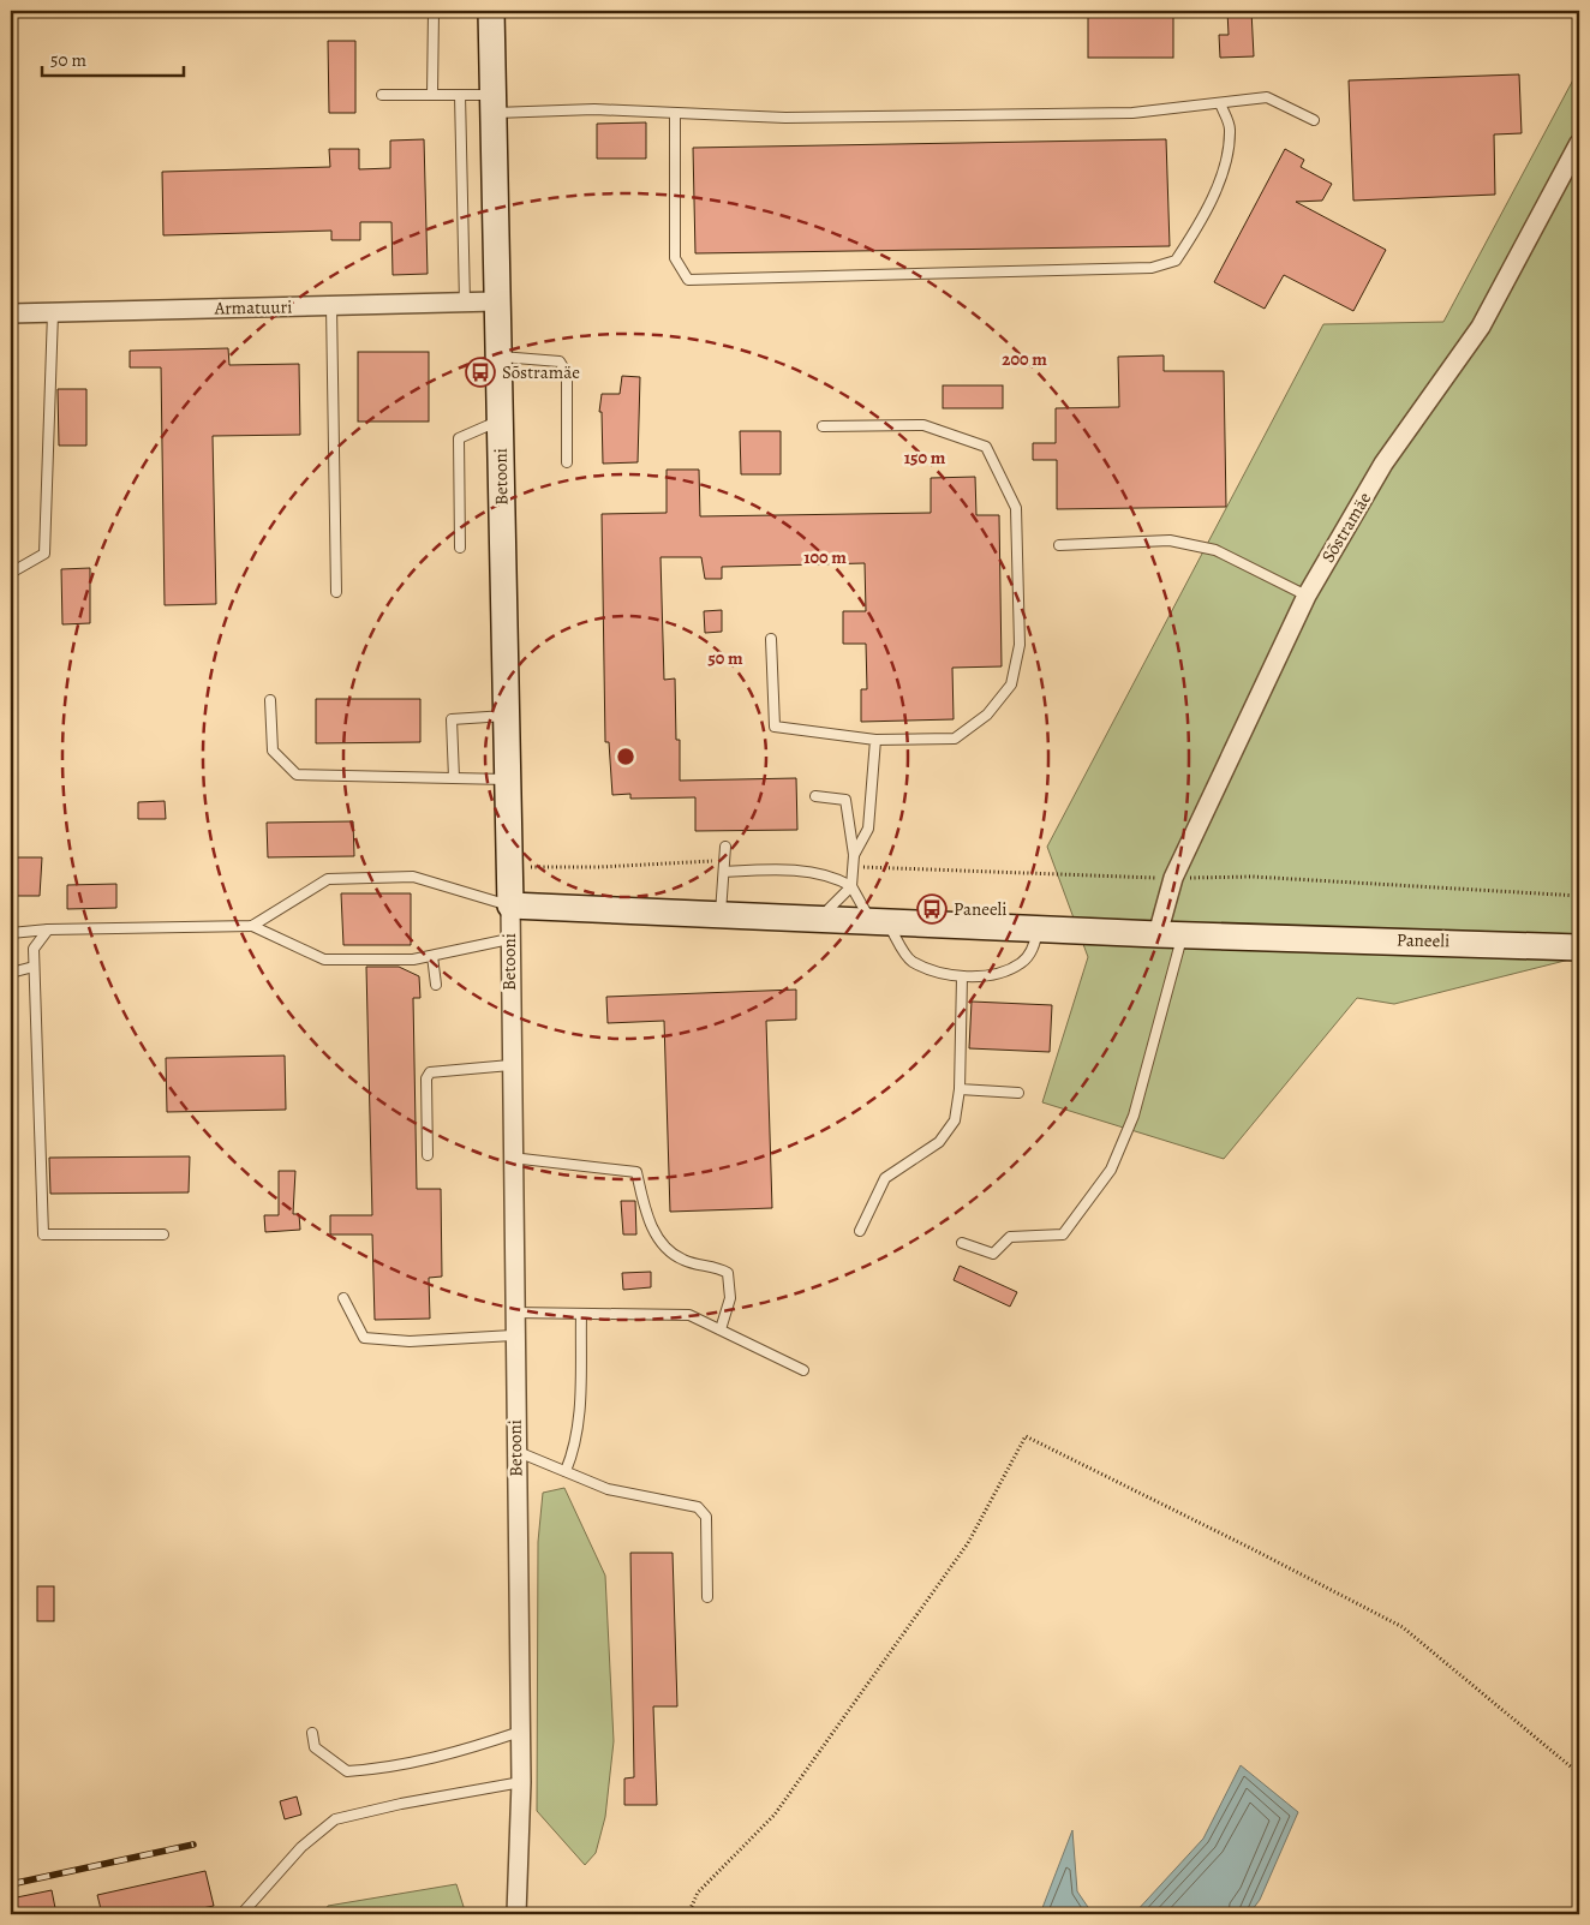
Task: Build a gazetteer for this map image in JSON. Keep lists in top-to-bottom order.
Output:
{
  "streets": {
    "street": [
      "Armatuuri",
      "Betooni",
      "Sõstramäe",
      "Paneeli"
    ]
  },
  "crossings": [
    ["Armatuuri", "Betooni"],
    ["Betooni", "Paneeli"],
    ["Sõstramäe", "Paneeli"]
  ],
  "places": {
    "bus stop": ["Sõstramäe", "Paneeli"]
  },
  "scale_bar": "50 m",
  "rings": [
    "200 m",
    "150 m",
    "100 m",
    "50 m"
  ]
}
